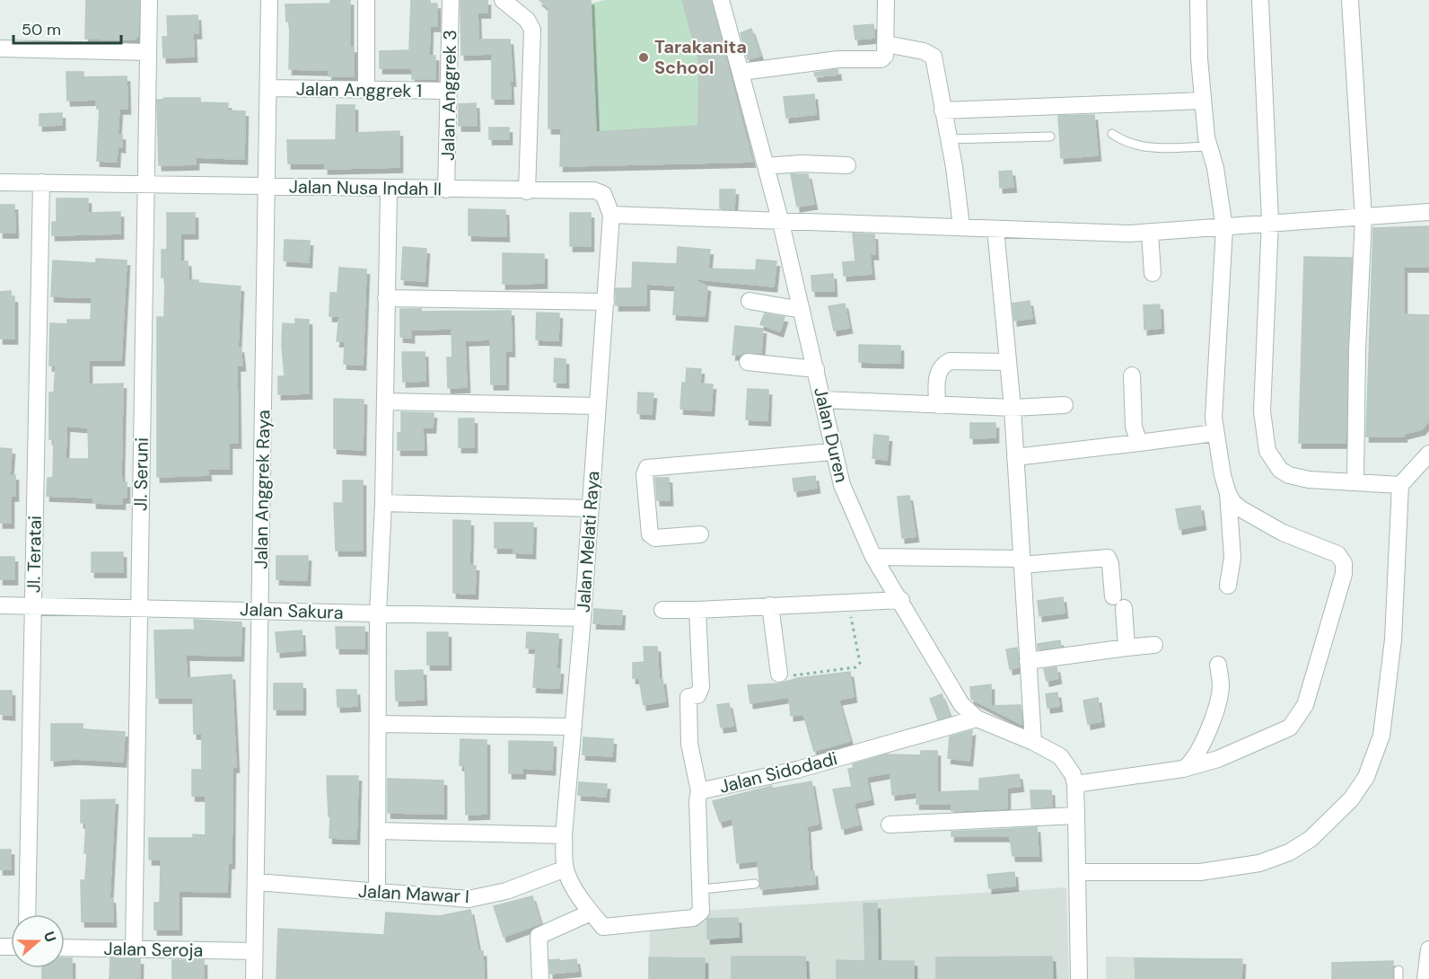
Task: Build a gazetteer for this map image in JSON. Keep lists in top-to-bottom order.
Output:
{
  "streets": {
    "street": [
      "Jalan Anggrek 1",
      "Jalan Anggrek 3",
      "Jalan Nusa Indah II",
      "Jalan Duren",
      "Jl. Seruni",
      "Jalan Anggrek Raya",
      "Jalan Melati Raya",
      "Jl. Teratai",
      "Jalan Sakura",
      "Jalan Sidodadi",
      "Jalan Mawar I",
      "Jalan Seroja"
    ]
  },
  "crossings": [
    ["Jalan Anggrek 1", "Jalan Anggrek 3"],
    ["Jalan Anggrek 1", "Jalan Anggrek Raya"],
    ["Jalan Anggrek 3", "Jalan Nusa Indah II"],
    ["Jalan Nusa Indah II", "Jl. Seruni"],
    ["Jalan Nusa Indah II", "Jalan Anggrek Raya"],
    ["Jalan Nusa Indah II", "Jalan Melati Raya"],
    ["Jalan Nusa Indah II", "Jl. Teratai"],
    ["Jalan Duren", "Jalan Sidodadi"],
    ["Jl. Seruni", "Jalan Sakura"],
    ["Jl. Seruni", "Jalan Seroja"],
    ["Jalan Anggrek Raya", "Jalan Sakura"],
    ["Jalan Anggrek Raya", "Jalan Mawar I"],
    ["Jalan Anggrek Raya", "Jalan Seroja"],
    ["Jalan Melati Raya", "Jalan Sakura"],
    ["Jalan Melati Raya", "Jalan Mawar I"],
    ["Jl. Teratai", "Jalan Sakura"]
  ],
  "places": ["Tarakanita School"],
  "scale_bar": "50 m",
  "north": "right"
}
